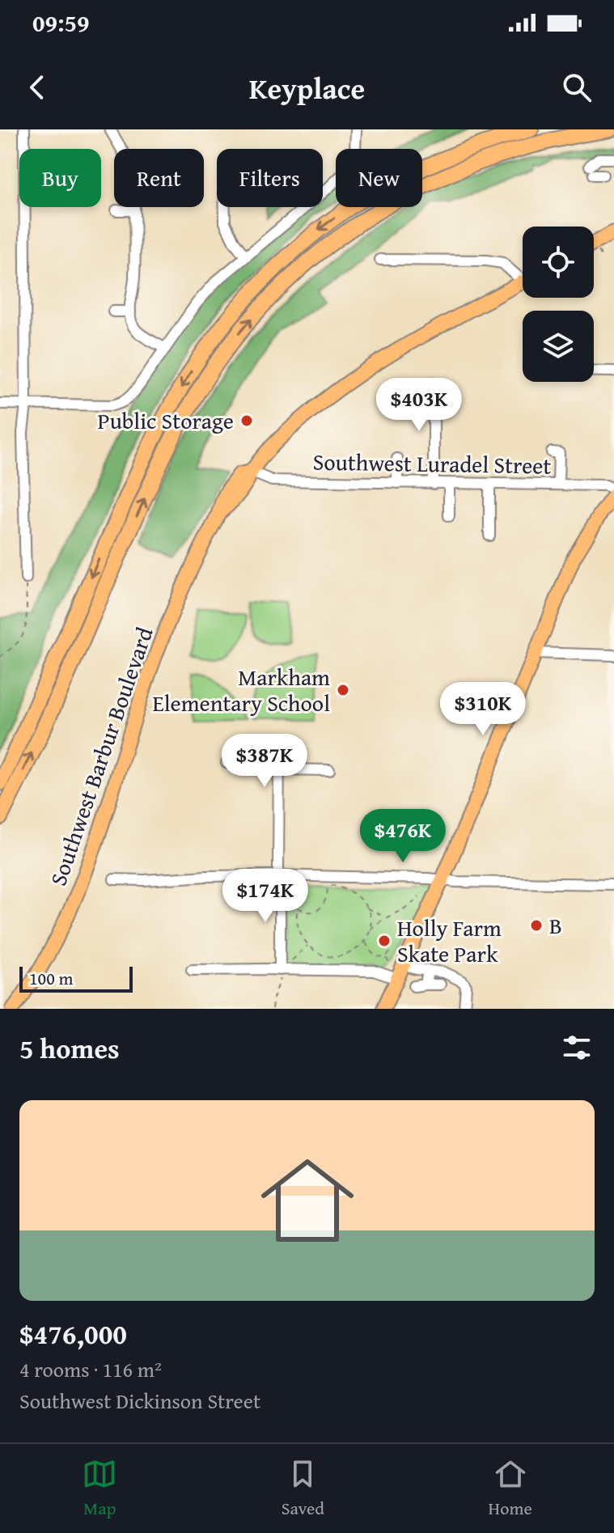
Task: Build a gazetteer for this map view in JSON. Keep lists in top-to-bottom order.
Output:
{
  "streets": {
    "main road": ["Southwest Barbur Boulevard"],
    "street": ["Southwest Luradel Street"]
  },
  "crossings": [
    ["Southwest Luradel Street", "Southwest Barbur Boulevard"]
  ],
  "places": [
    "Public Storage",
    "Markham Elementary School",
    "B",
    "Holly Farm Skate Park"
  ],
  "scale_bar": "100 m",
  "page": {
    "status": "09:59",
    "header": "Keyplace",
    "chip": [
      "Buy",
      "Rent",
      "Filters",
      "New"
    ],
    "price": [
      "$403K",
      "$310K",
      "$387K",
      "$476K",
      "$174K"
    ],
    "scale": "100 m",
    "heading": "5 homes",
    "list": [
      {
        "name": "$476,000",
        "note": "4 rooms · 116 m² · Southwest Dickinson Street"
      }
    ],
    "tabs": ["Map", "Saved", "Home"]
  }
}
